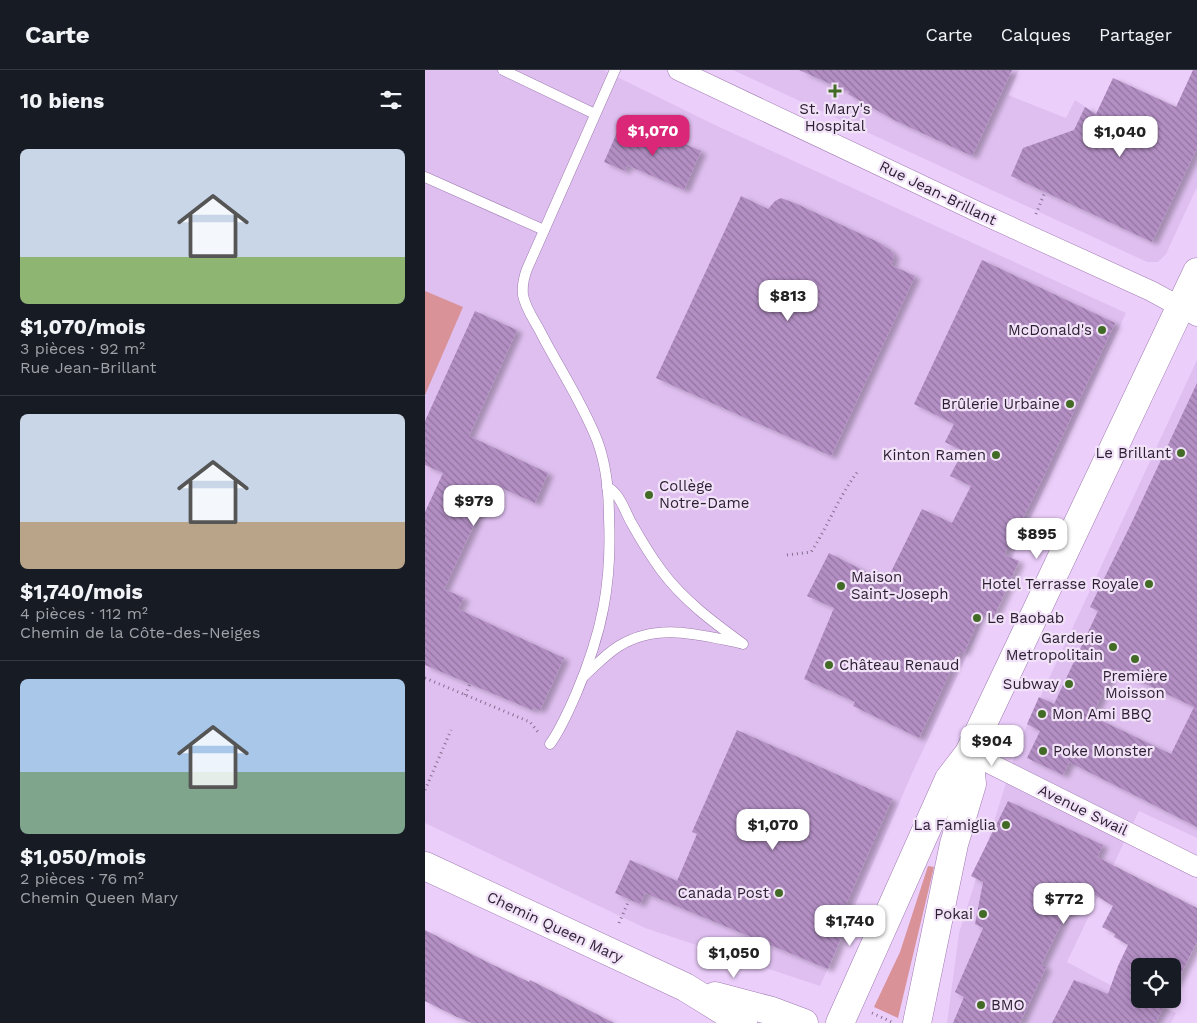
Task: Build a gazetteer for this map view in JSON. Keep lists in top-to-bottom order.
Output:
{
  "streets": {
    "main road": ["Chemin Queen Mary"],
    "street": ["Rue Jean-Brillant", "Avenue Swail"]
  },
  "places": {
    "health": ["St. Mary's Hospital"],
    "other": [
      "McDonald's",
      "Brûlerie Urbaine",
      "Le Brillant",
      "Kinton Ramen",
      "Collège Notre-Dame",
      "Hotel Terrasse Royale",
      "Maison Saint-Joseph",
      "Le Baobab",
      "Garderie Metropolitain",
      "Première Moisson",
      "Château Renaud",
      "Subway",
      "Mon Ami BBQ",
      "Poke Monster",
      "La Famiglia",
      "Canada Post",
      "Pokai",
      "BMO"
    ]
  },
  "page": {
    "header": "Carte",
    "nav": ["Carte", "Calques", "Partager"],
    "heading": "10 biens",
    "price": [
      "$1,070",
      "$1,040",
      "$813",
      "$979",
      "$895",
      "$904",
      "$1,070",
      "$772",
      "$1,740",
      "$1,050"
    ],
    "list": [
      {
        "name": "$1,070/mois",
        "note": "3 pièces · 92 m² · Rue Jean-Brillant"
      },
      {
        "name": "$1,740/mois",
        "note": "4 pièces · 112 m² · Chemin de la Côte-des-Neiges"
      },
      {
        "name": "$1,050/mois",
        "note": "2 pièces · 76 m² · Chemin Queen Mary"
      }
    ]
  }
}
